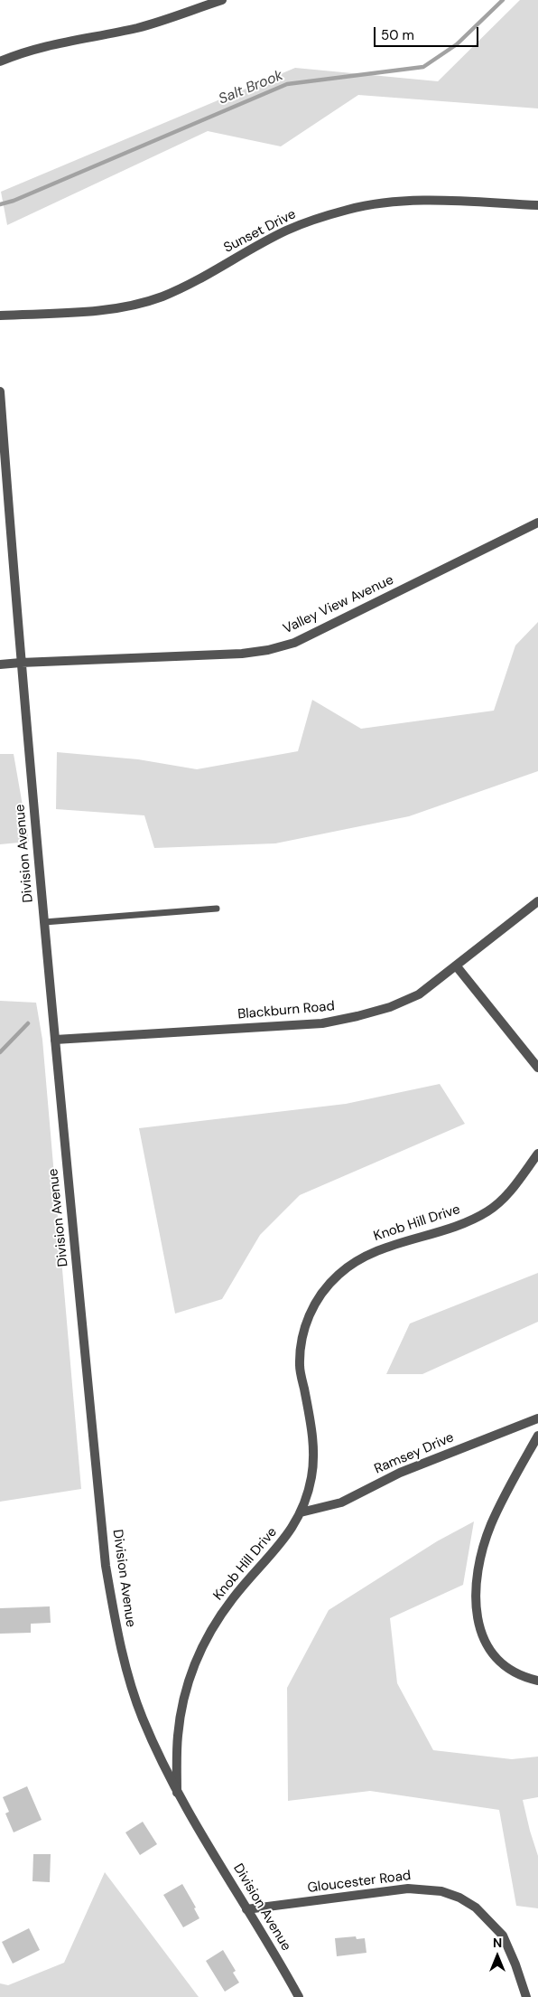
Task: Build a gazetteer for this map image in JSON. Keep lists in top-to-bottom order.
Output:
{
  "streets": {
    "street": [
      "Sunset Drive",
      "Valley View Avenue",
      "Division Avenue",
      "Blackburn Road",
      "Knob Hill Drive",
      "Ramsey Drive",
      "Gloucester Road"
    ]
  },
  "crossings": [
    ["Valley View Avenue", "Division Avenue"],
    ["Division Avenue", "Blackburn Road"],
    ["Division Avenue", "Knob Hill Drive"],
    ["Division Avenue", "Gloucester Road"],
    ["Knob Hill Drive", "Ramsey Drive"]
  ],
  "water": ["Salt Brook"],
  "scale_bar": "50 m",
  "north": "top"
}
